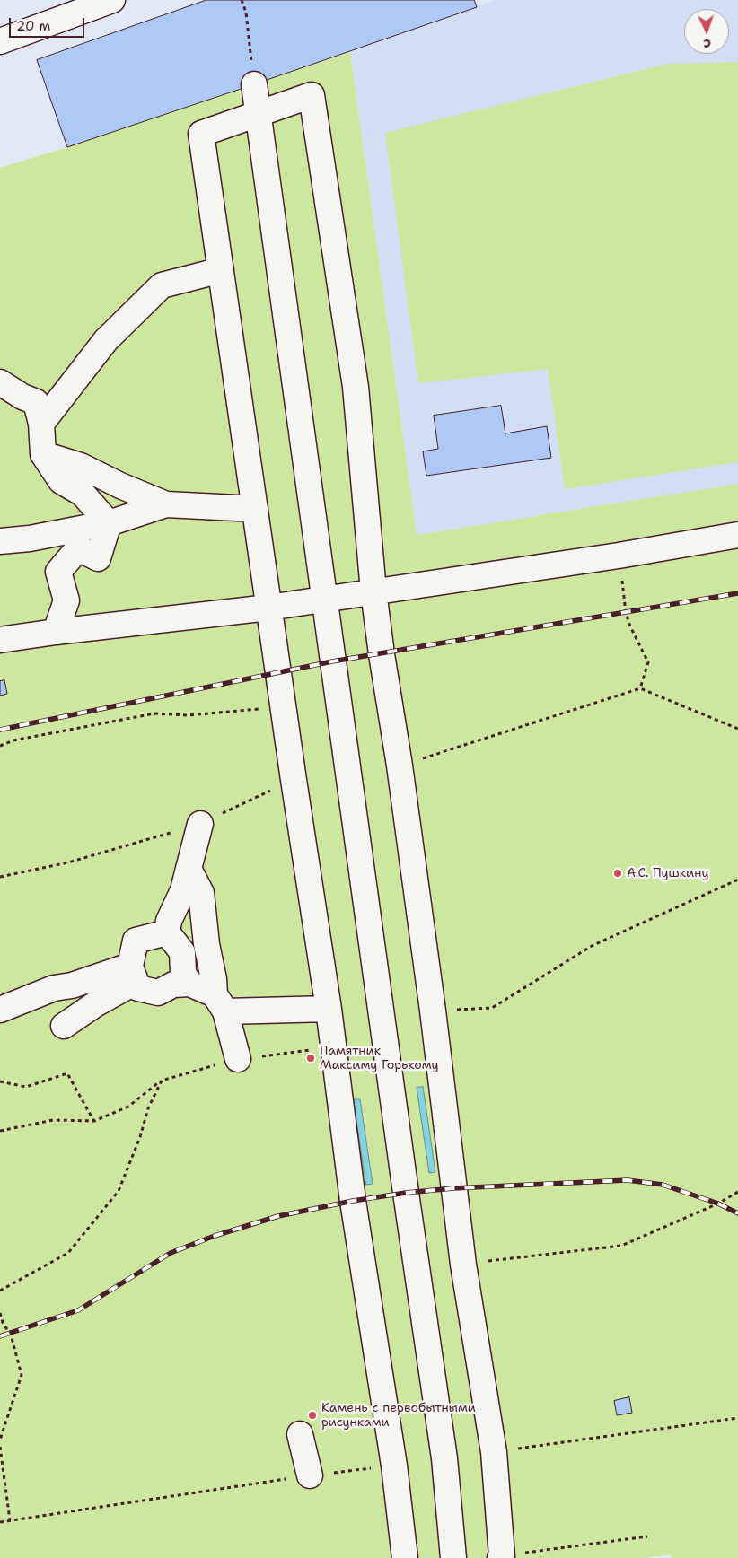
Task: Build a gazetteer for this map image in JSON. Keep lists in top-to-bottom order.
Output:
{
  "places": ["А.С. Пушкину", "Памятник Максиму Горькому", "Камень с первобытными рисунками"],
  "scale_bar": "20 m",
  "north": "bottom"
}
